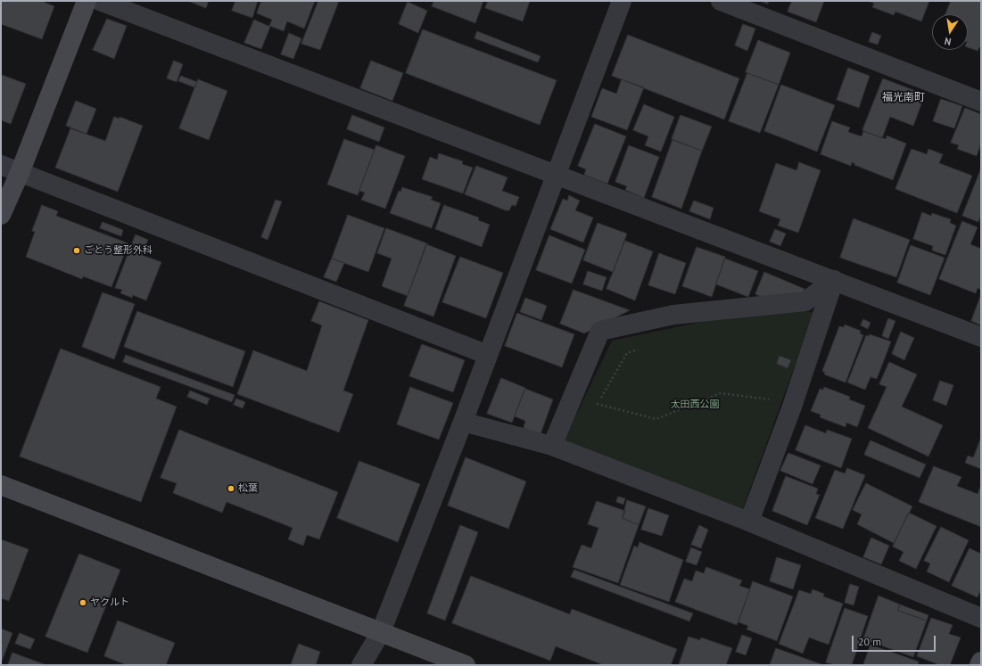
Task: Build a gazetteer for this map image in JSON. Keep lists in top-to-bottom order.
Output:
{
  "districts": ["福光南町"],
  "parks": ["太田西公園"],
  "places": ["ごとう整形外科", "松葉", "ヤクルト"],
  "scale_bar": "20 m",
  "north": "bottom"
}
